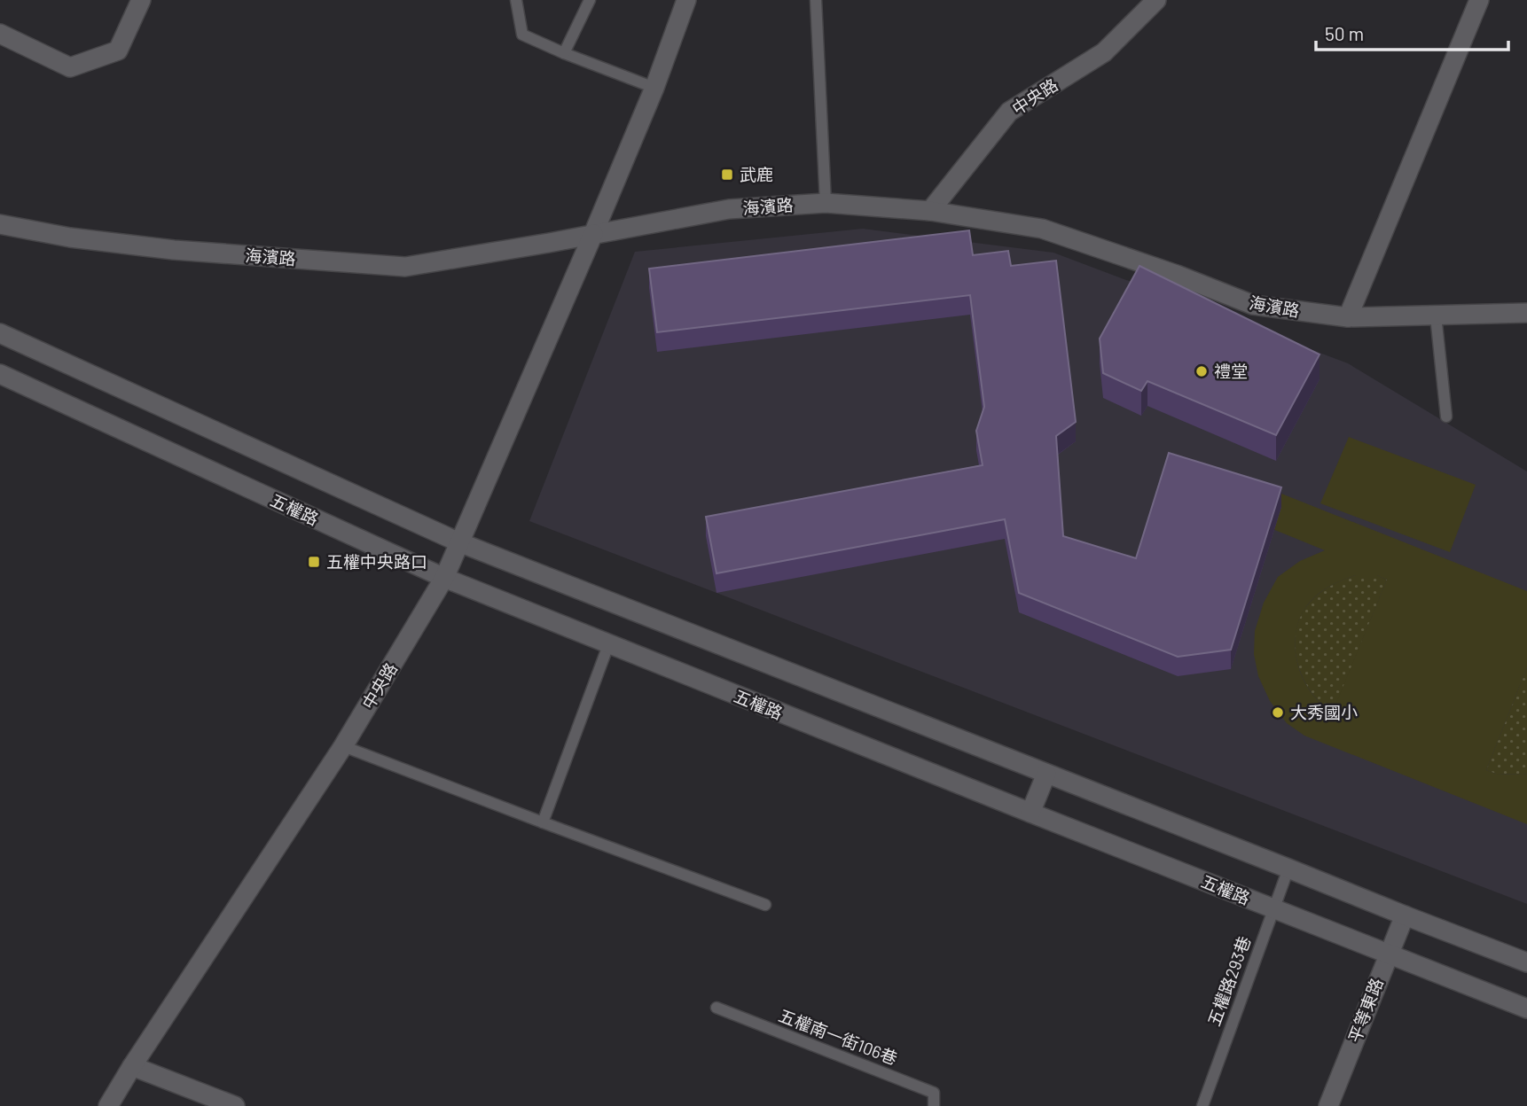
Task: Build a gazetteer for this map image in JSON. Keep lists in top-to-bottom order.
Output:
{
  "streets": {
    "street": [
      "中央路",
      "海濱路",
      "五權路",
      "平等東路"
    ],
    "lane": ["五權路293巷", "五權南一街106巷"]
  },
  "crossings": [
    ["中央路", "海濱路"],
    ["中央路", "五權路"],
    ["五權路", "五權路293巷"],
    ["五權路", "平等東路"]
  ],
  "places": {
    "transit": ["武鹿", "五權中央路口"],
    "other": ["禮堂", "大秀國小"]
  },
  "scale_bar": "50 m"
}
